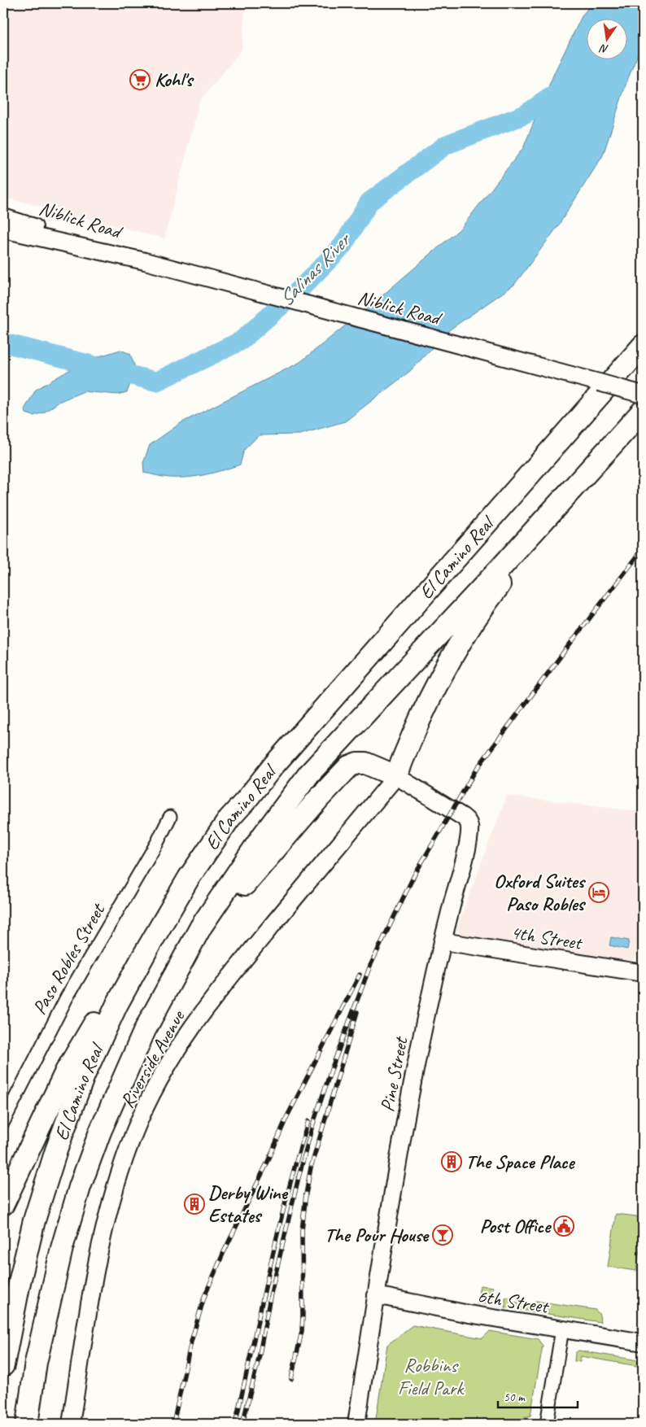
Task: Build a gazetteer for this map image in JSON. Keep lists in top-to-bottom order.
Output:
{
  "streets": {
    "highway": ["El Camino Real"],
    "main road": [
      "Niblick Road",
      "4th Street",
      "Riverside Avenue",
      "Pine Street",
      "6th Street"
    ],
    "street": ["Paso Robles Street"]
  },
  "crossings": [
    ["4th Street", "Pine Street"],
    ["Riverside Avenue", "Pine Street"],
    ["Pine Street", "6th Street"]
  ],
  "water": ["Salinas River"],
  "parks": ["Robbins Field Park"],
  "places": {
    "supermarket": ["Kohl's"],
    "hotel": ["Oxford Suites Paso Robles"],
    "building": ["The Space Place", "Derby Wine Estates"],
    "public building": ["Post Office"],
    "bar": ["The Pour House"]
  },
  "scale_bar": "50 m",
  "north": "bottom"
}
